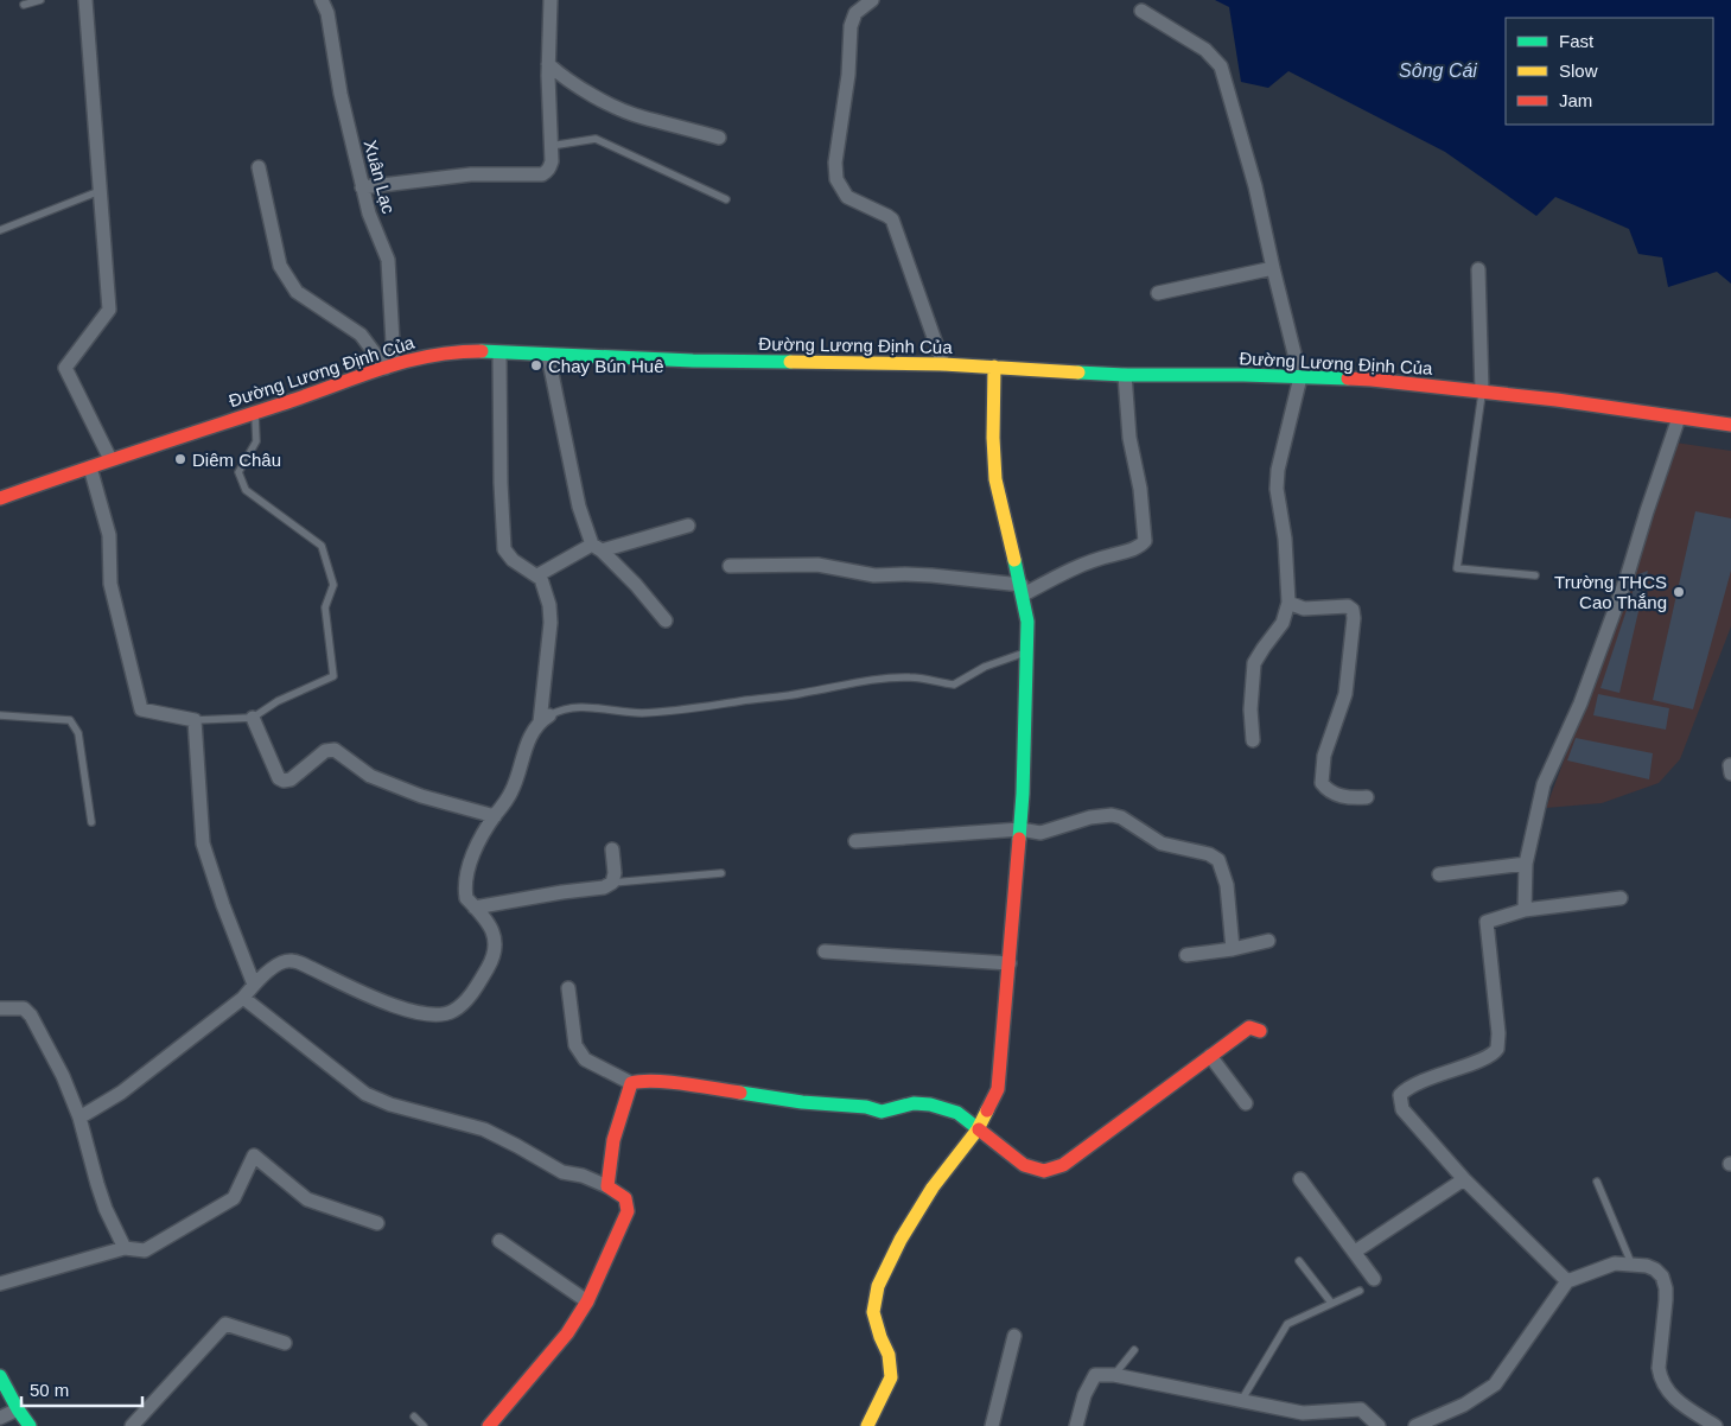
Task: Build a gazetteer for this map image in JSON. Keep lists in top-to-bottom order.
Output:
{
  "streets": {
    "street": ["Xuân Lạc", "Đường Lương Định Của"]
  },
  "crossings": [
    ["Xuân Lạc", "Đường Lương Định Của"]
  ],
  "water": ["Sông Cái"],
  "places": ["Chay Bún Huê", "Diêm Châu", "Trường THCS Cao Thắng"],
  "legend": ["Fast", "Slow", "Jam"],
  "scale_bar": "50 m"
}
